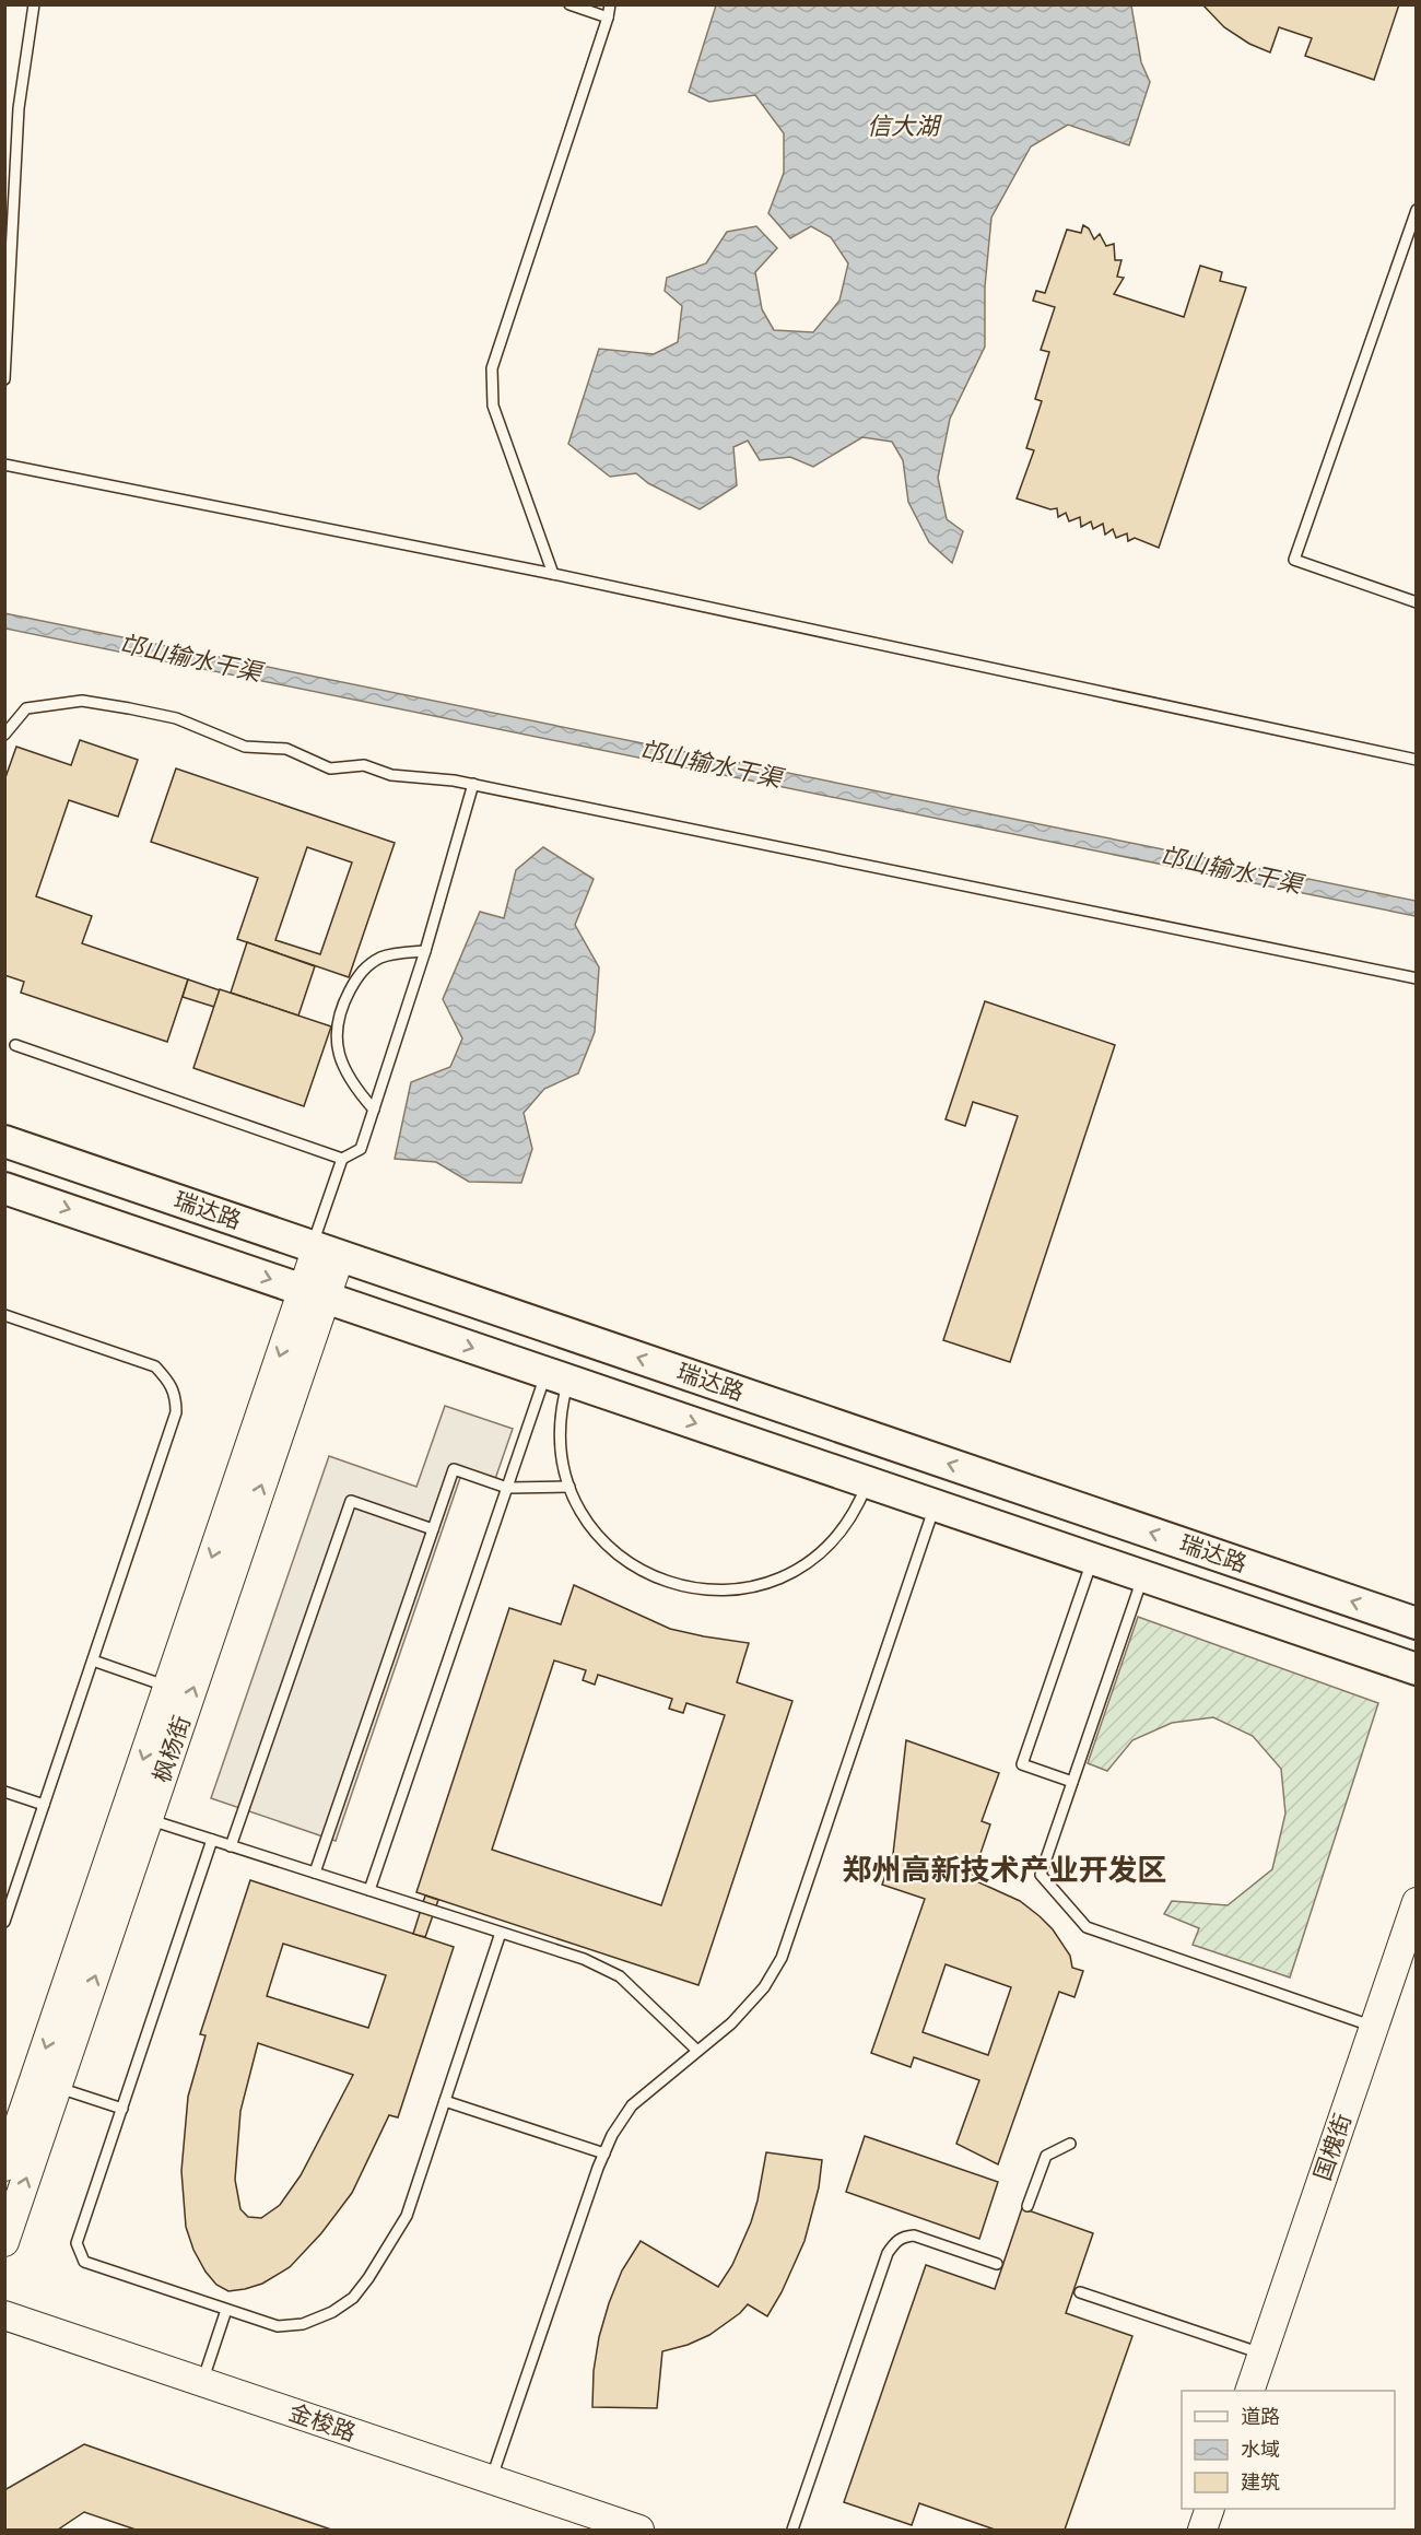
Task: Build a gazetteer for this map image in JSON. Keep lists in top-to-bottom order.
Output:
{
  "streets": {
    "main road": ["瑞达路"],
    "street": ["枫杨街", "国槐街", "金梭路"]
  },
  "crossings": [
    ["瑞达路", "枫杨街"]
  ],
  "districts": ["郑州高新技术产业开发区"],
  "water": ["信大湖", "邙山输水干渠"],
  "legend": ["道路", "水域", "建筑"]
}
